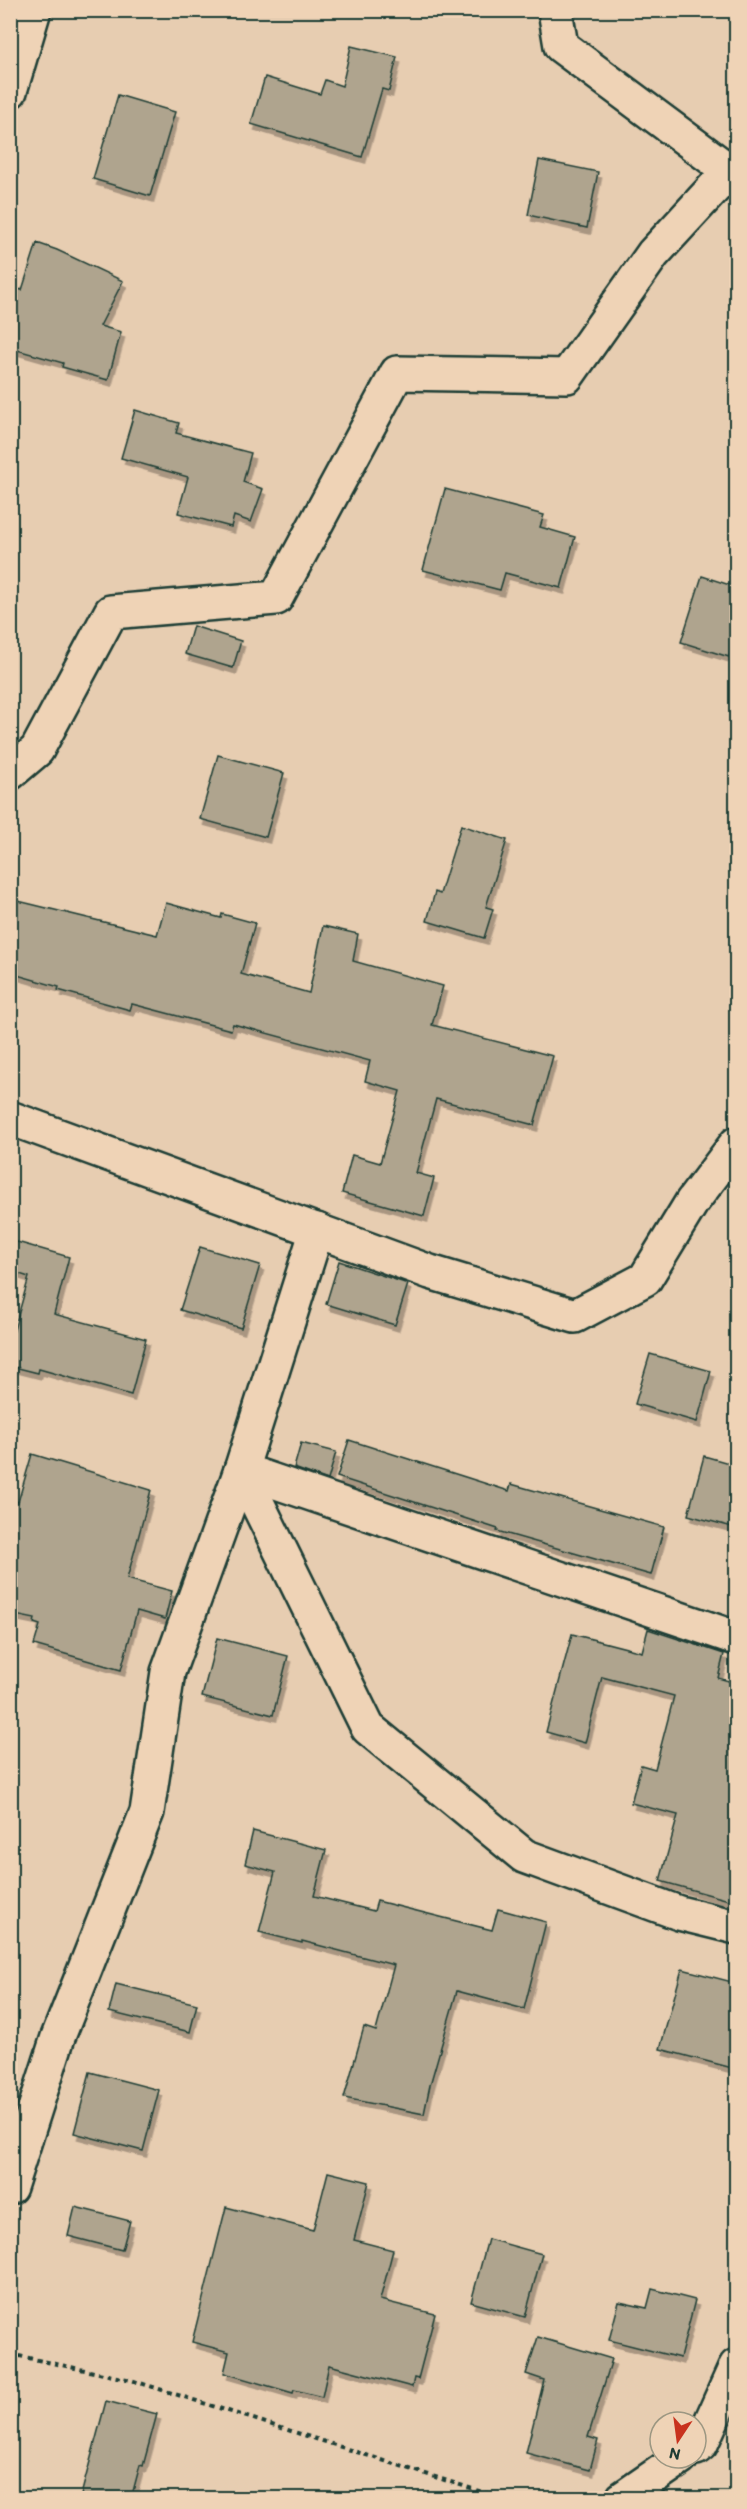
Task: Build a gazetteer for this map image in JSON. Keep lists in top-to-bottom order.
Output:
{
  "north": "bottom"
}
